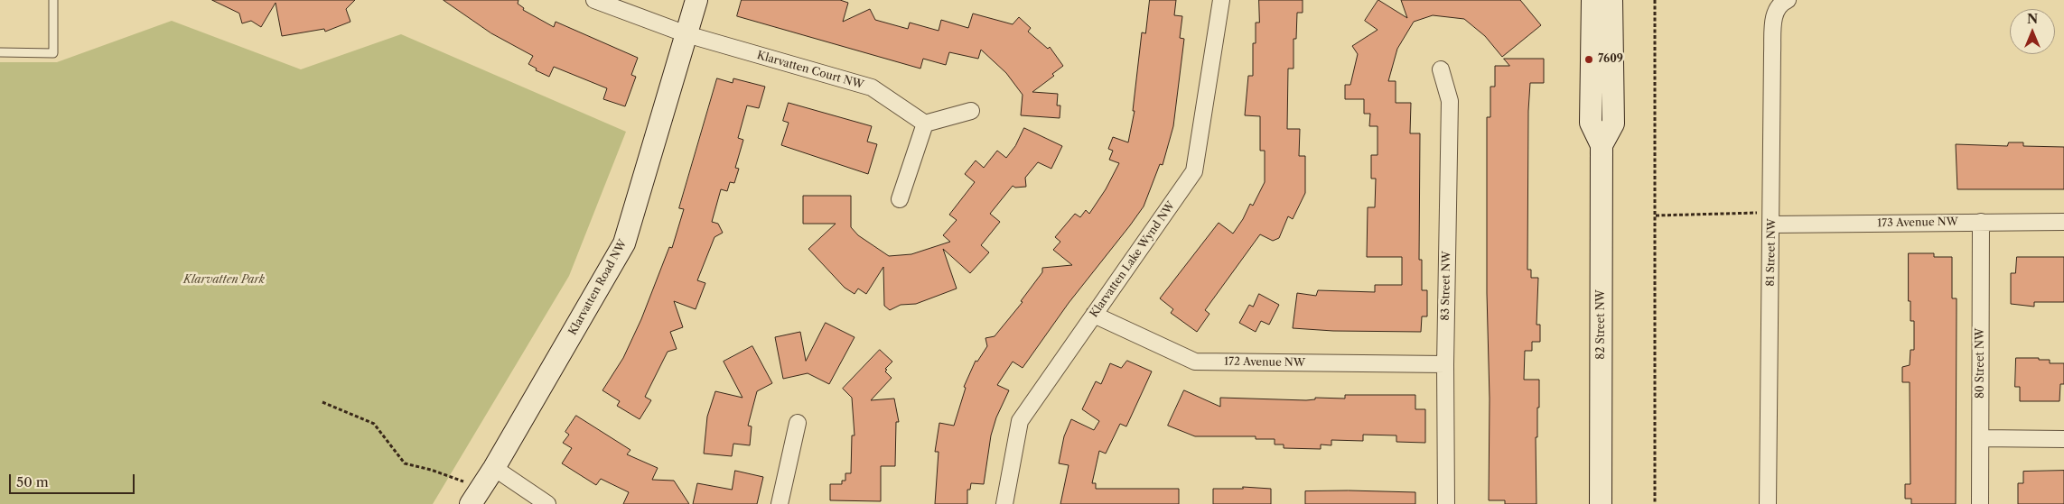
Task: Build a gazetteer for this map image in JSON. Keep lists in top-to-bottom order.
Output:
{
  "streets": {
    "main road": ["Klarvatten Road NW", "82 Street NW"],
    "street": [
      "Klarvatten Court NW",
      "173 Avenue NW",
      "81 Street NW",
      "Klarvatten Lake Wynd NW",
      "83 Street NW",
      "172 Avenue NW",
      "80 Street NW"
    ]
  },
  "crossings": [
    ["Klarvatten Court NW", "Klarvatten Road NW"],
    ["173 Avenue NW", "81 Street NW"],
    ["173 Avenue NW", "80 Street NW"],
    ["Klarvatten Lake Wynd NW", "172 Avenue NW"],
    ["83 Street NW", "172 Avenue NW"]
  ],
  "parks": ["Klarvatten Park"],
  "places": ["7609"],
  "scale_bar": "50 m",
  "north": "top"
}
